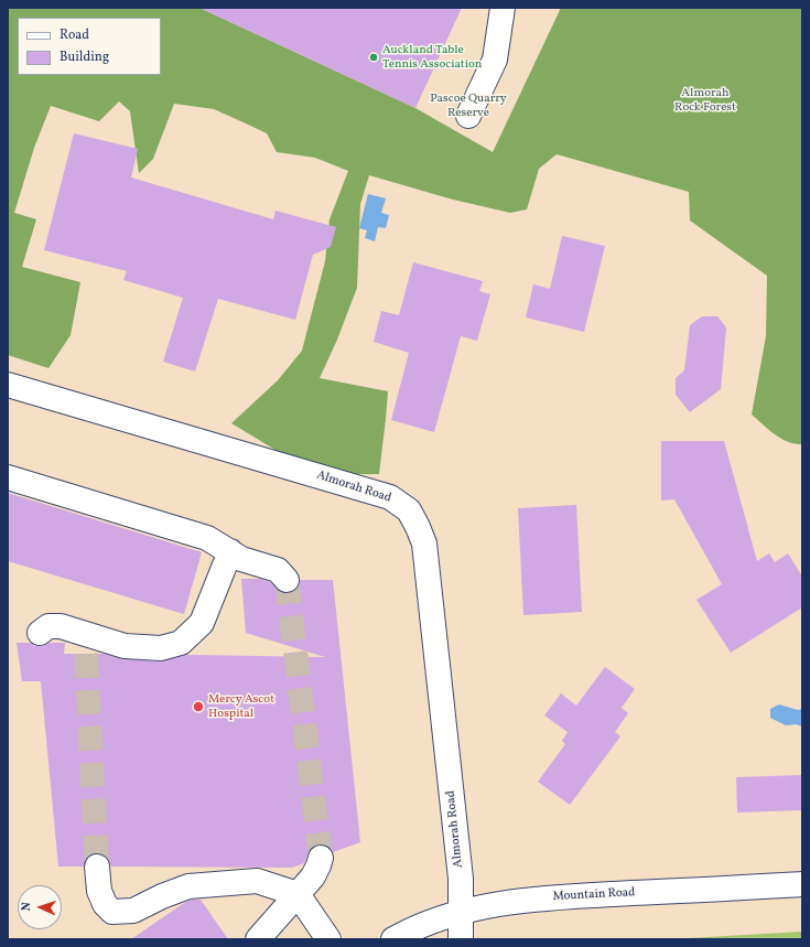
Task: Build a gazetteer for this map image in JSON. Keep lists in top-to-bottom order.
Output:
{
  "streets": {
    "street": ["Almorah Road", "Mountain Road"]
  },
  "crossings": [
    ["Almorah Road", "Mountain Road"]
  ],
  "parks": ["Almorah Rock Forest", "Pascoe Quarry Reserve"],
  "places": ["Auckland Table Tennis Association", "Mercy Ascot Hospital"],
  "legend": ["Road", "Building"],
  "north": "left"
}
